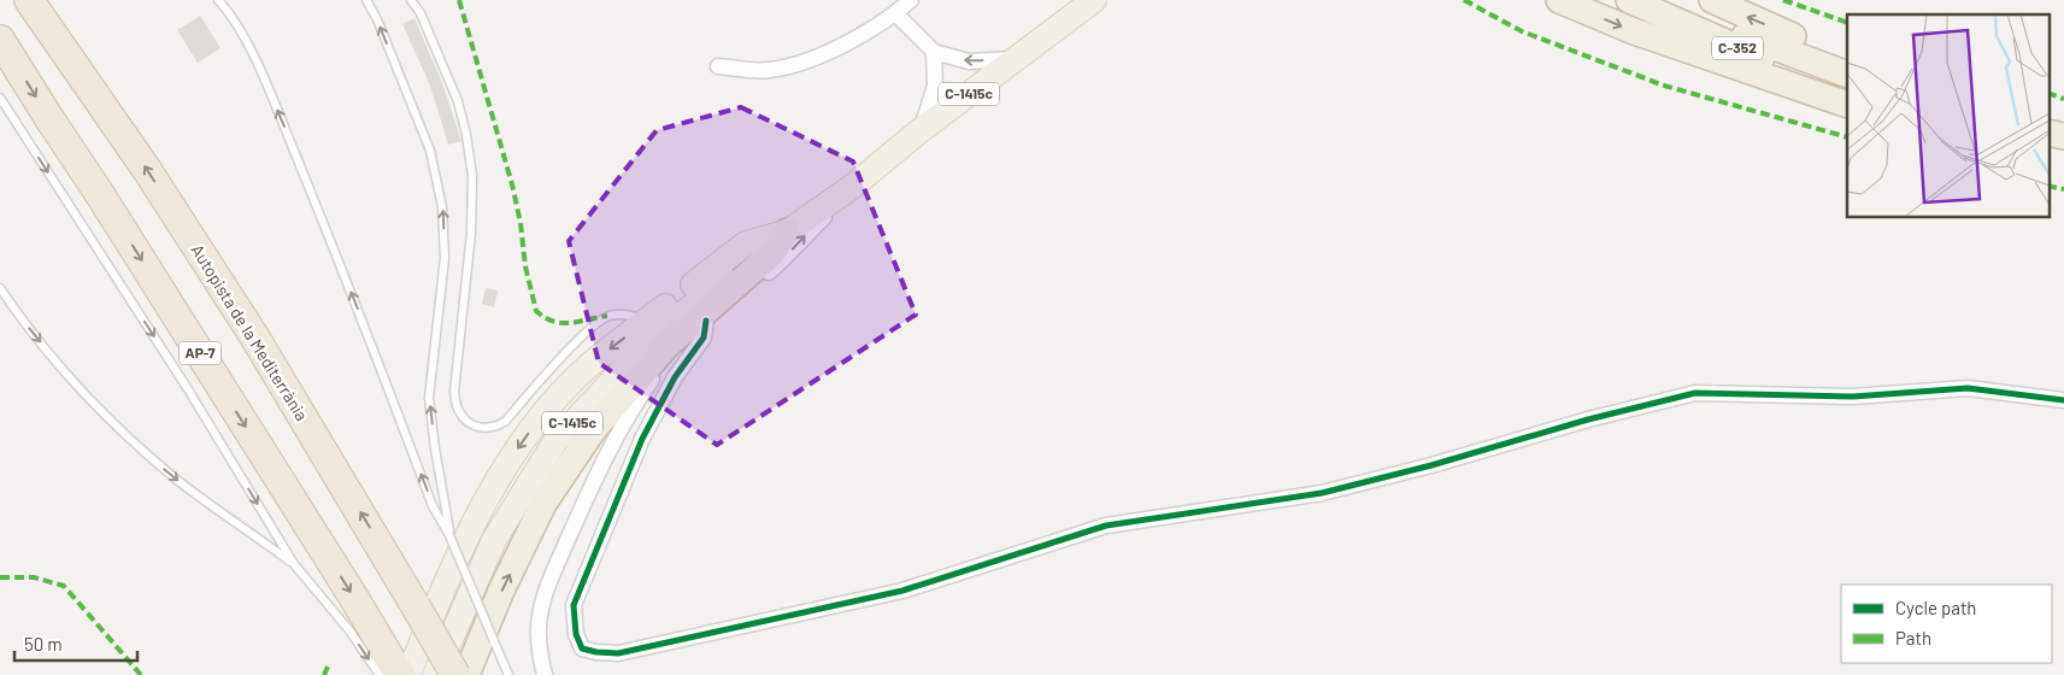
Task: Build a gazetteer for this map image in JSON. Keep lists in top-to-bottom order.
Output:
{
  "streets": {
    "highway": [
      "C-352",
      "C-1415c",
      "Autopista de la Mediterrània",
      "AP-7"
    ]
  },
  "crossings": [
    ["C-1415c", "AP-7"]
  ],
  "legend": ["Cycle path", "Path"],
  "scale_bar": "50 m"
}
